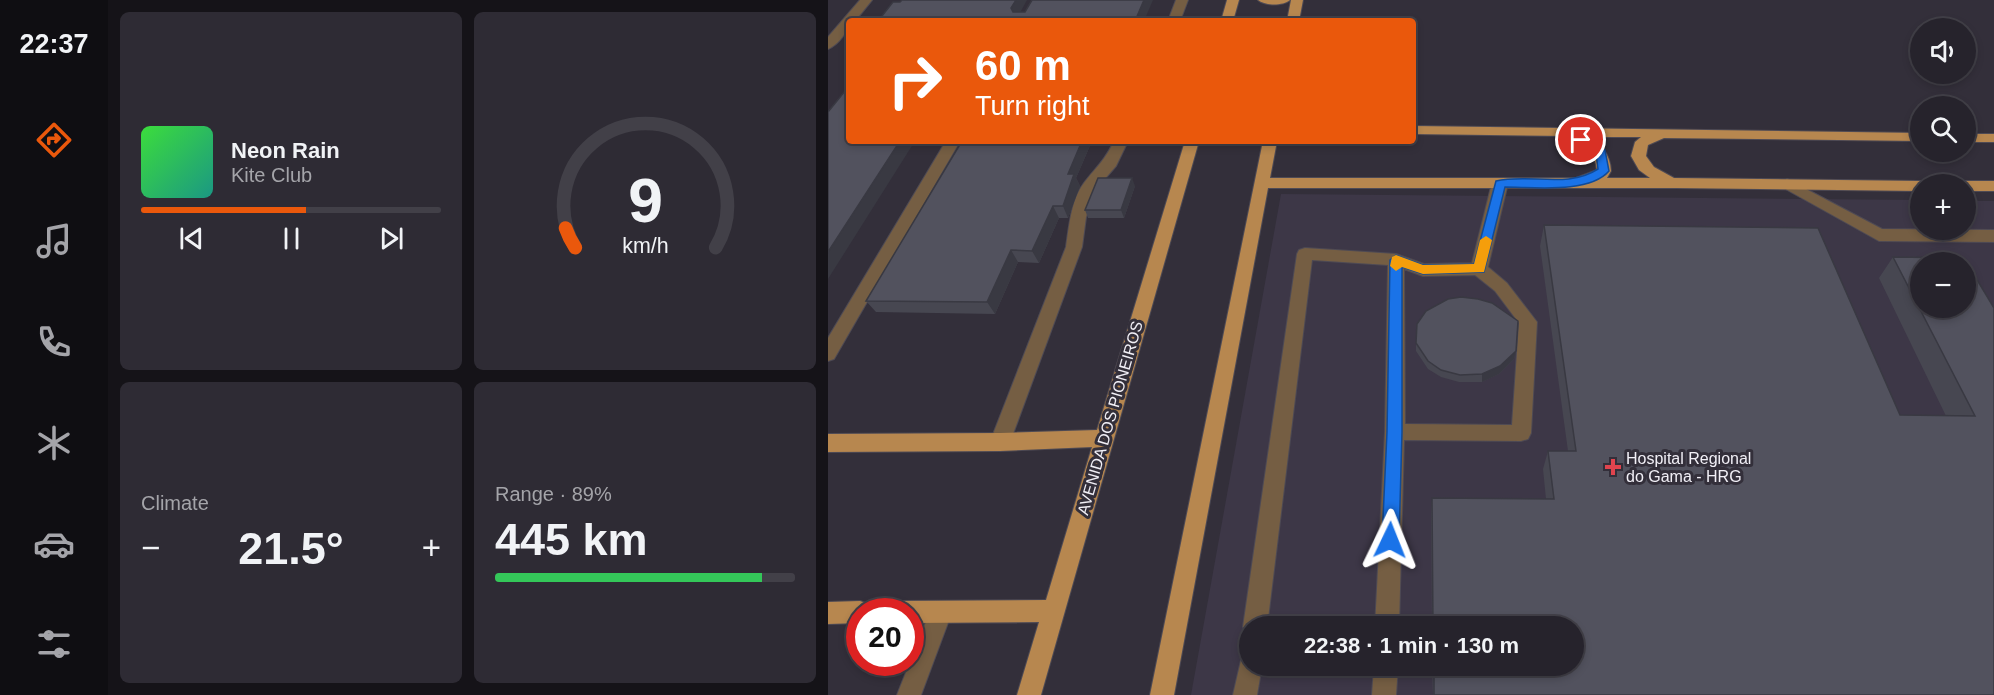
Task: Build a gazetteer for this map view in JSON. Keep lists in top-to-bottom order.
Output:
{
  "streets": {
    "main road": ["AVENIDA DOS PIONEIROS"]
  },
  "places": {
    "health": ["Hospital Regional do Gama - HRG"]
  },
  "page": {
    "tabs": "22:37",
    "map_buttons": ["+", "−"],
    "turn": ["60 m", "Turn right"],
    "song": ["Neon Rain", "Kite Club"],
    "tile": [
      "Climate",
      ["Range · 89%", "445 km"]
    ],
    "heat": ["−", "21.5°", "+"],
    "limit": "20",
    "trip": "22:38 · 1 min · 130 m",
    "gauge": ["9", "km/h"]
  }
}
